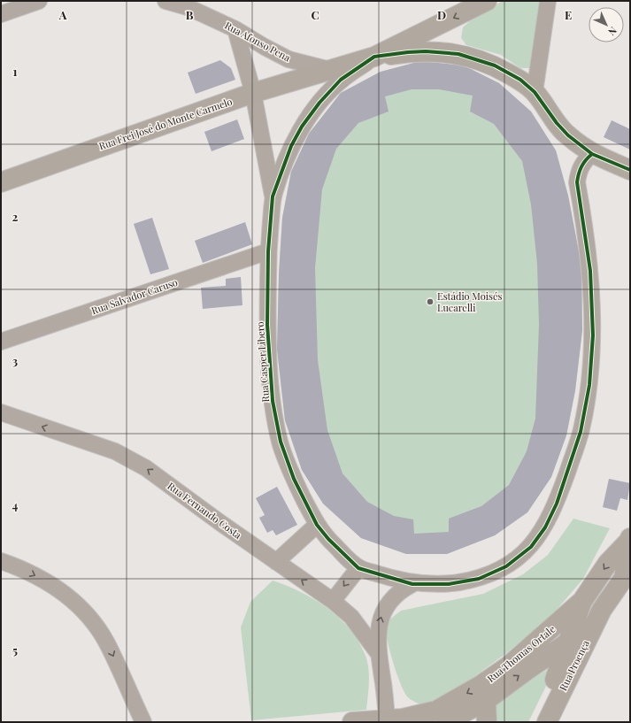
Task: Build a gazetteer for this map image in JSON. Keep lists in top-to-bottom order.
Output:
{
  "streets": {
    "main road": ["Rua Frei José do Monte Carmelo", "Rua Thomas Ortale", "Rua Proença"],
    "street": [
      "Rua Afonso Pena",
      "Rua Salvador Caruso",
      "Rua Casper Libero",
      "Rua Fernando Costa"
    ]
  },
  "crossings": [
    ["Rua Afonso Pena", "Rua Frei José do Monte Carmelo"],
    ["Rua Afonso Pena", "Rua Casper Libero"],
    ["Rua Frei José do Monte Carmelo", "Rua Casper Libero"],
    ["Rua Salvador Caruso", "Rua Casper Libero"],
    ["Rua Casper Libero", "Rua Fernando Costa"],
    ["Rua Fernando Costa", "Rua Thomas Ortale"],
    ["Rua Thomas Ortale", "Rua Proença"]
  ],
  "one_way": ["Rua Fernando Costa"],
  "places": ["Estádio Moisés Lucarelli"],
  "north": "bottom right",
  "grid": {
    "columns": [
      "A",
      "B",
      "C",
      "D",
      "E"
    ],
    "rows": [
      "1",
      "2",
      "3",
      "4",
      "5"
    ]
  }
}
